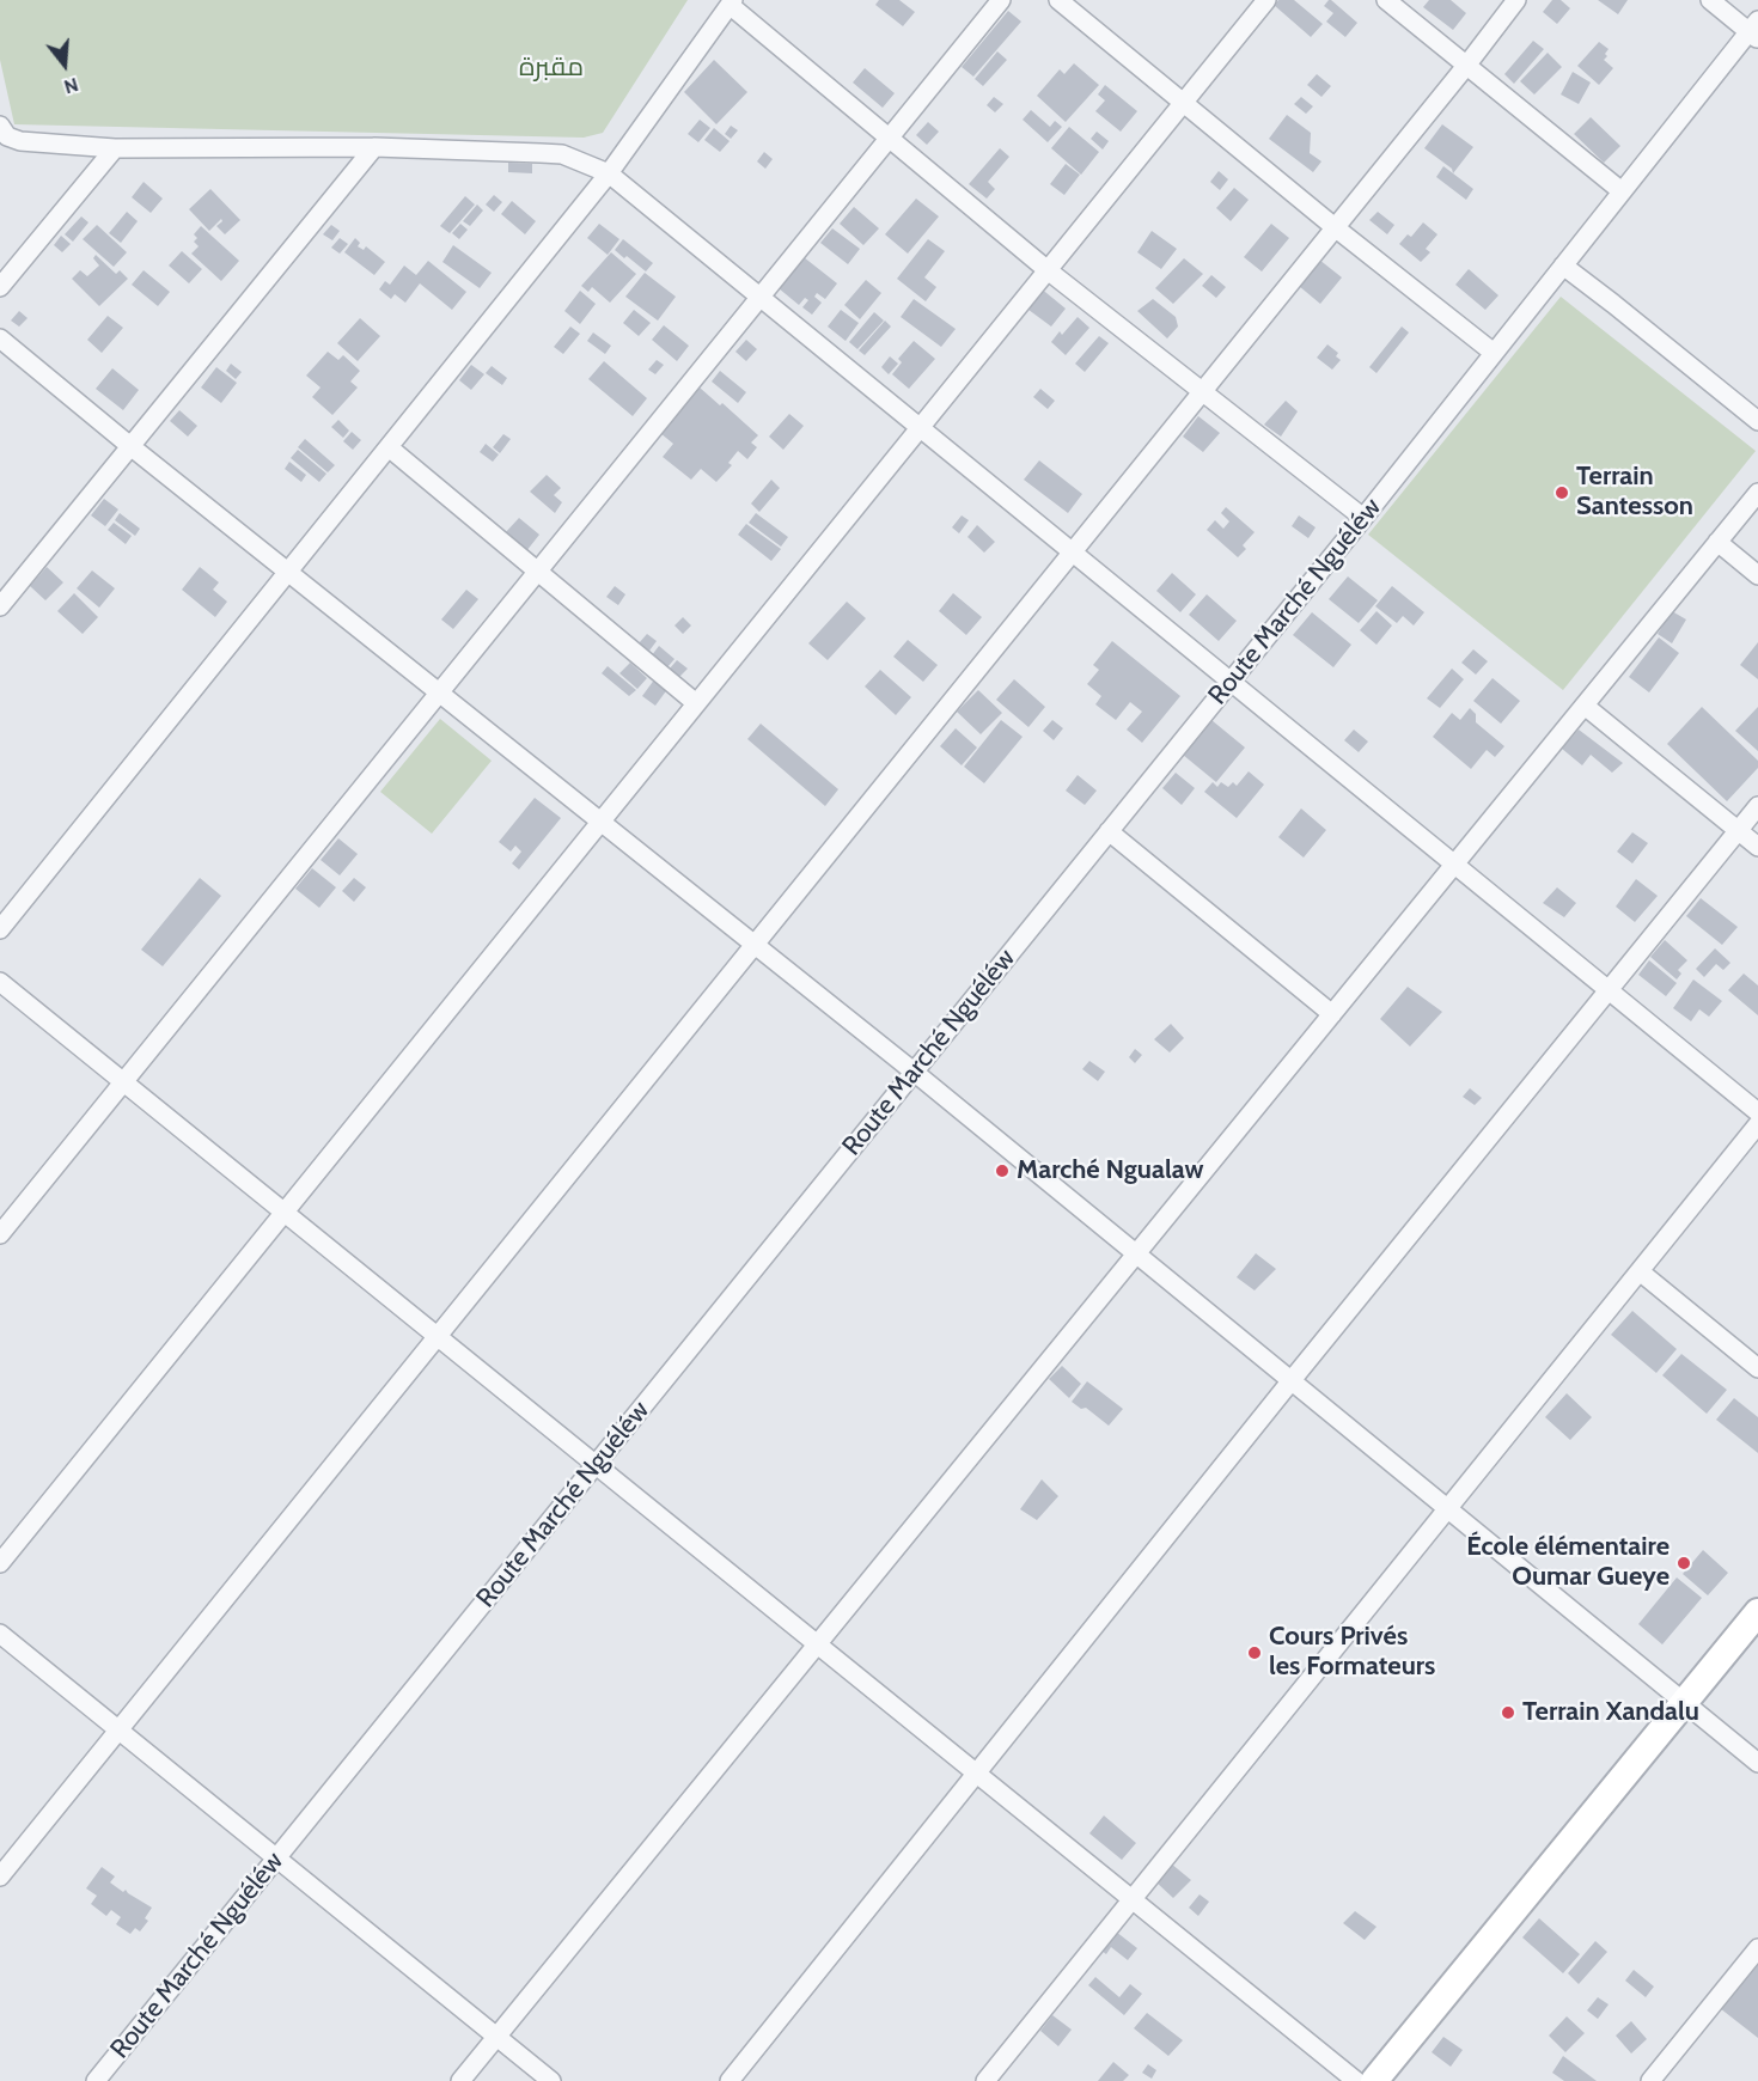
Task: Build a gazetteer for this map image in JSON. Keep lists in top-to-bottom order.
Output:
{
  "streets": {
    "street": ["Route Marché Nguéléw"]
  },
  "parks": ["مقبرة"],
  "places": [
    "Terrain Santesson",
    "Marché Ngualaw",
    "École élémentaire Oumar Gueye",
    "Cours Privés les Formateurs",
    "Terrain Xandalu"
  ],
  "north": "bottom"
}
